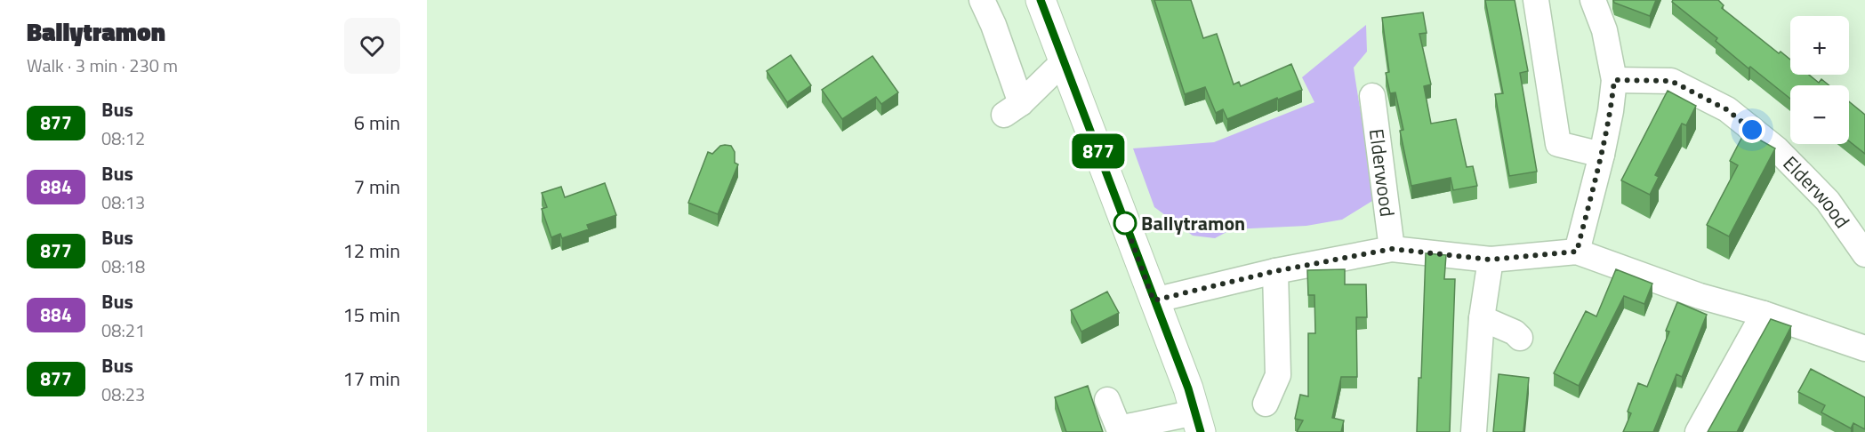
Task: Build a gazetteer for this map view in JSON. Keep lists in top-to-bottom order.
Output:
{
  "streets": {
    "street": ["Elderwood"]
  },
  "places": ["Ballytramon"],
  "lines": ["bus line 877"],
  "page": {
    "heading": ["Ballytramon", "Walk · 3 min · 230 m"],
    "on_map": "877",
    "map_buttons": ["+", "−"],
    "list": [
      {
        "mark": "877",
        "name": "Bus",
        "note": "08:12",
        "value": "6 min"
      },
      {
        "mark": "884",
        "name": "Bus",
        "note": "08:13",
        "value": "7 min"
      },
      {
        "mark": "877",
        "name": "Bus",
        "note": "08:18",
        "value": "12 min"
      },
      {
        "mark": "884",
        "name": "Bus",
        "note": "08:21",
        "value": "15 min"
      },
      {
        "mark": "877",
        "name": "Bus",
        "note": "08:23",
        "value": "17 min"
      }
    ]
  }
}
